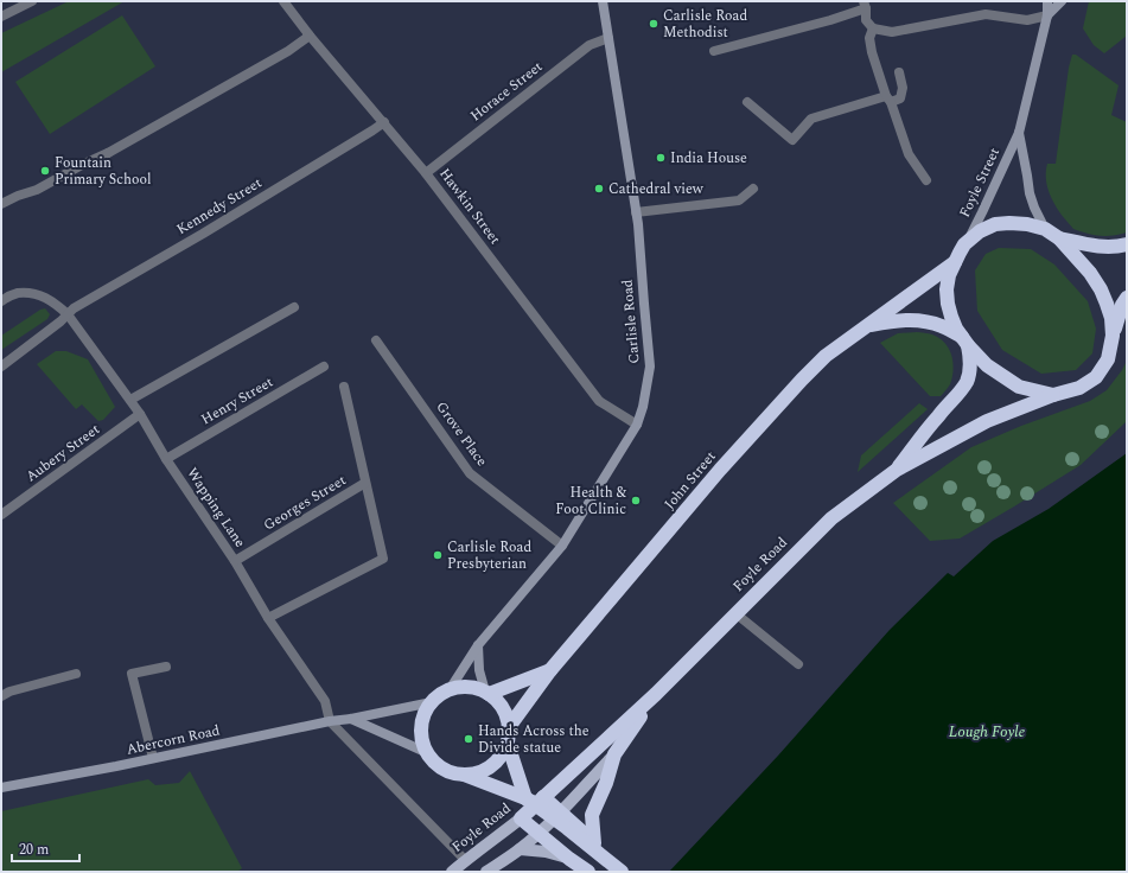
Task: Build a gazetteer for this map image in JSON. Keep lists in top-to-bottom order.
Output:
{
  "streets": {
    "highway": ["John Street", "Foyle Road"],
    "main road": ["Foyle Street", "Carlisle Road", "Abercorn Road"],
    "street": [
      "Horace Street",
      "Kennedy Street",
      "Hawkin Street",
      "Henry Street",
      "Grove Place",
      "Aubery Street",
      "Georges Street",
      "Wapping Lane"
    ]
  },
  "crossings": [
    ["Horace Street", "Hawkin Street"],
    ["Horace Street", "Carlisle Road"],
    ["Foyle Street", "John Street"],
    ["Foyle Street", "Foyle Road"],
    ["Kennedy Street", "Hawkin Street"],
    ["Kennedy Street", "Wapping Lane"],
    ["Hawkin Street", "Carlisle Road"],
    ["Carlisle Road", "Grove Place"],
    ["Carlisle Road", "John Street"],
    ["Carlisle Road", "Abercorn Road"],
    ["Henry Street", "Wapping Lane"],
    ["Aubery Street", "Wapping Lane"],
    ["John Street", "Foyle Road"],
    ["John Street", "Abercorn Road"],
    ["Georges Street", "Wapping Lane"],
    ["Wapping Lane", "Abercorn Road"]
  ],
  "water": ["Lough Foyle"],
  "places": [
    "Carlisle Road Methodist",
    "India House",
    "Fountain Primary School",
    "Cathedral view",
    "Health & Foot Clinic",
    "Carlisle Road Presbyterian",
    "Hands Across the Divide statue"
  ],
  "scale_bar": "20 m"
}
